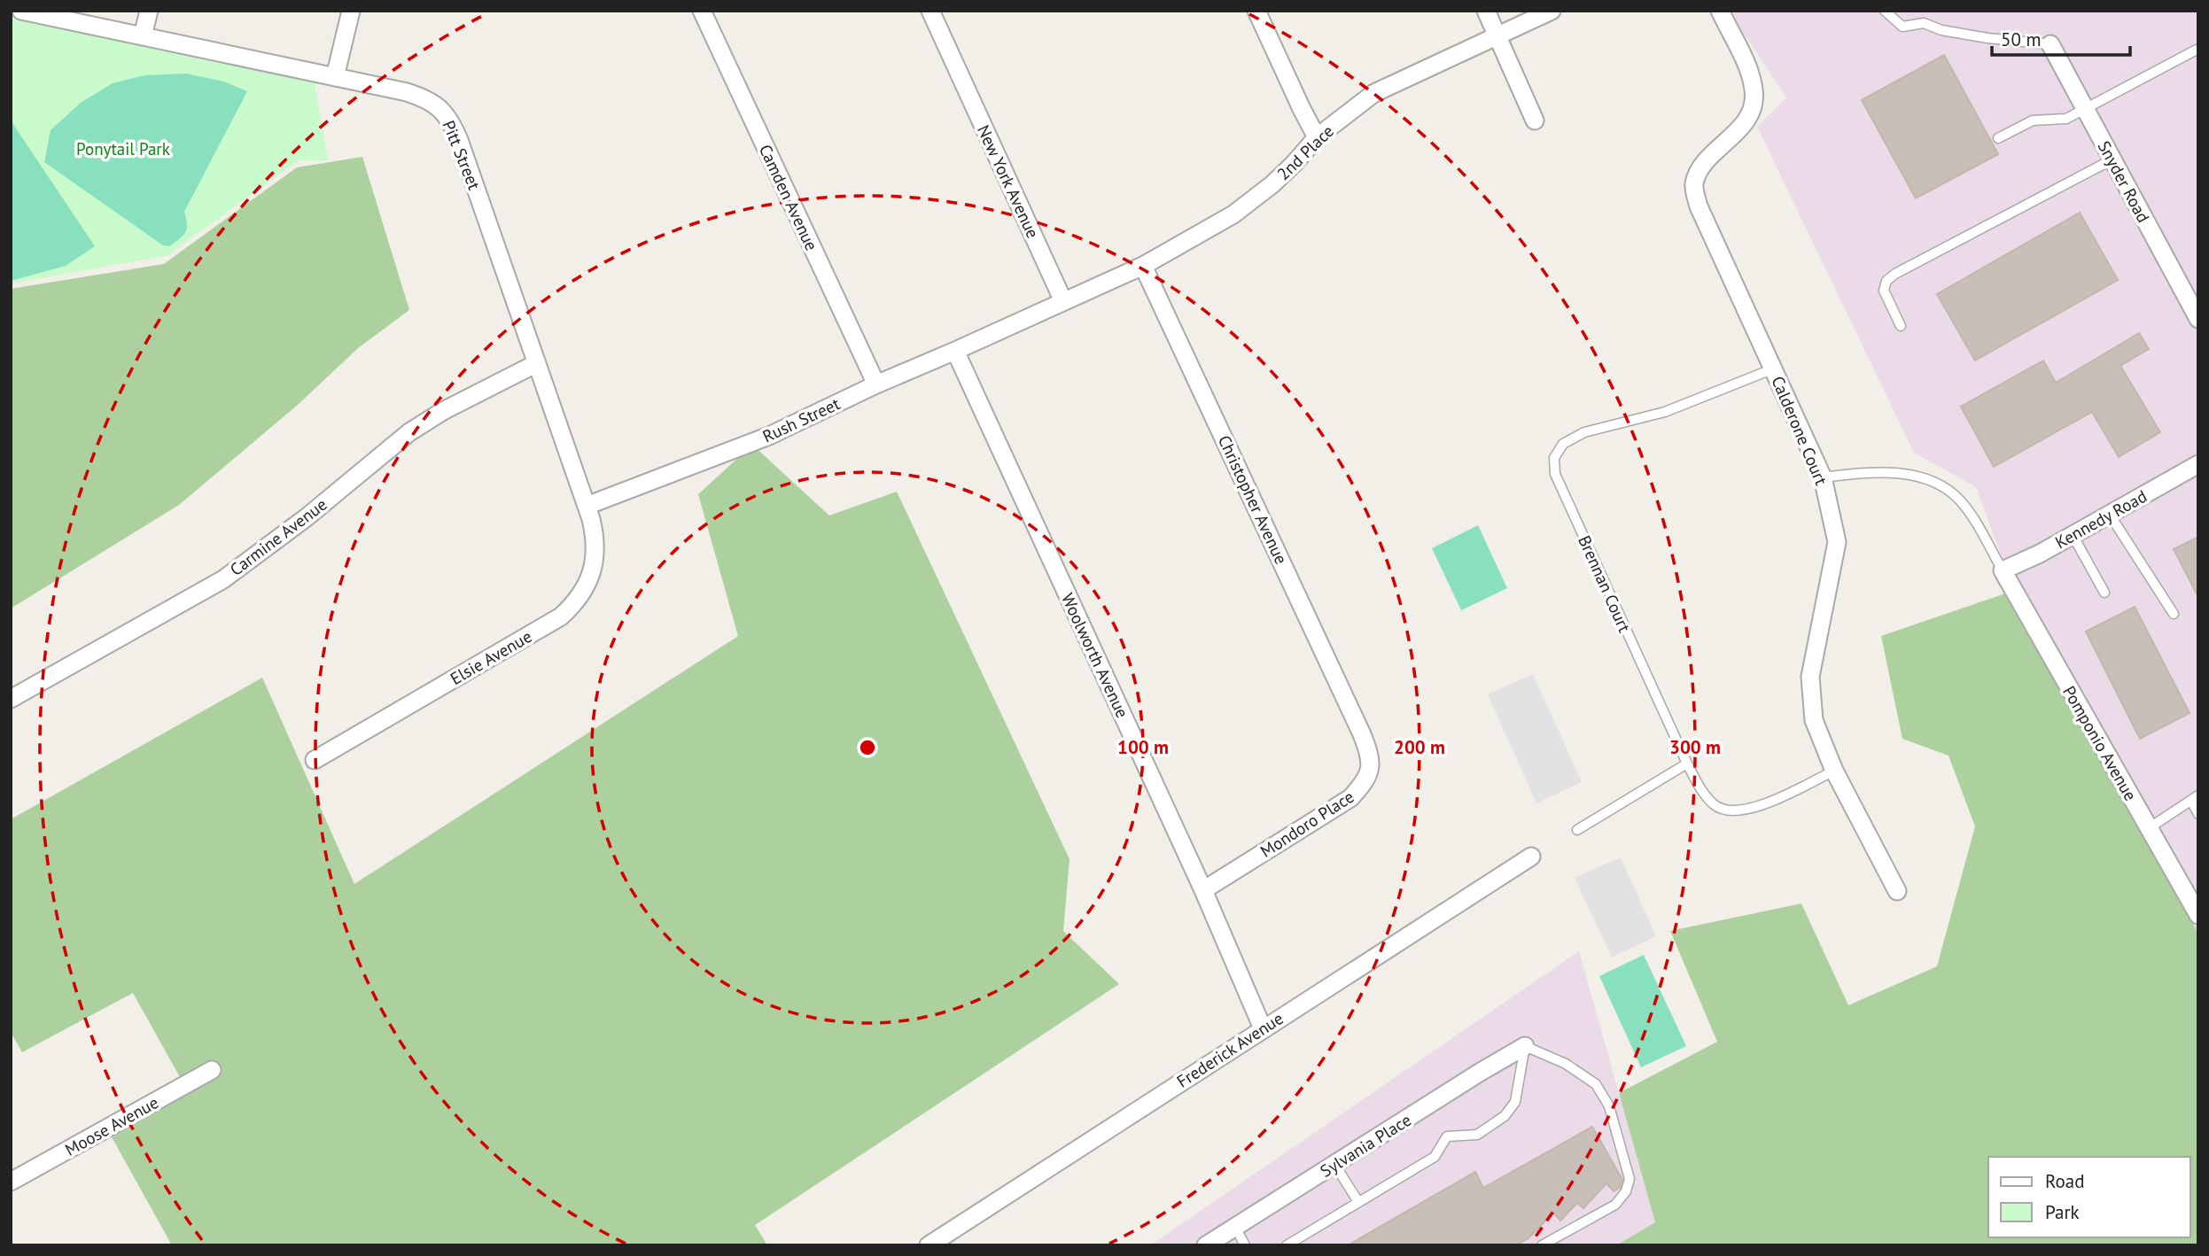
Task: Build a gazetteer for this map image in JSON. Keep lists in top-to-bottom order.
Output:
{
  "streets": {
    "street": [
      "2nd Place",
      "Pitt Street",
      "New York Avenue",
      "Snyder Road",
      "Camden Avenue",
      "Rush Street",
      "Calderone Court",
      "Christopher Avenue",
      "Kennedy Road",
      "Carmine Avenue",
      "Woolworth Avenue",
      "Elsie Avenue",
      "Pomponio Avenue",
      "Mondoro Place",
      "Frederick Avenue",
      "Moose Avenue",
      "Sylvania Place"
    ],
    "lane": ["Brennan Court"]
  },
  "crossings": [
    ["2nd Place", "New York Avenue"],
    ["2nd Place", "Rush Street"],
    ["2nd Place", "Christopher Avenue"],
    ["Pitt Street", "Rush Street"],
    ["Pitt Street", "Carmine Avenue"],
    ["Pitt Street", "Elsie Avenue"],
    ["New York Avenue", "Rush Street"],
    ["Camden Avenue", "Rush Street"],
    ["Rush Street", "Woolworth Avenue"],
    ["Rush Street", "Elsie Avenue"],
    ["Calderone Court", "Brennan Court"],
    ["Christopher Avenue", "Mondoro Place"],
    ["Kennedy Road", "Pomponio Avenue"],
    ["Woolworth Avenue", "Mondoro Place"],
    ["Woolworth Avenue", "Frederick Avenue"]
  ],
  "parks": ["Ponytail Park"],
  "legend": ["Road", "Park"],
  "scale_bar": "50 m",
  "rings": ["100 m", "200 m", "300 m"]
}
